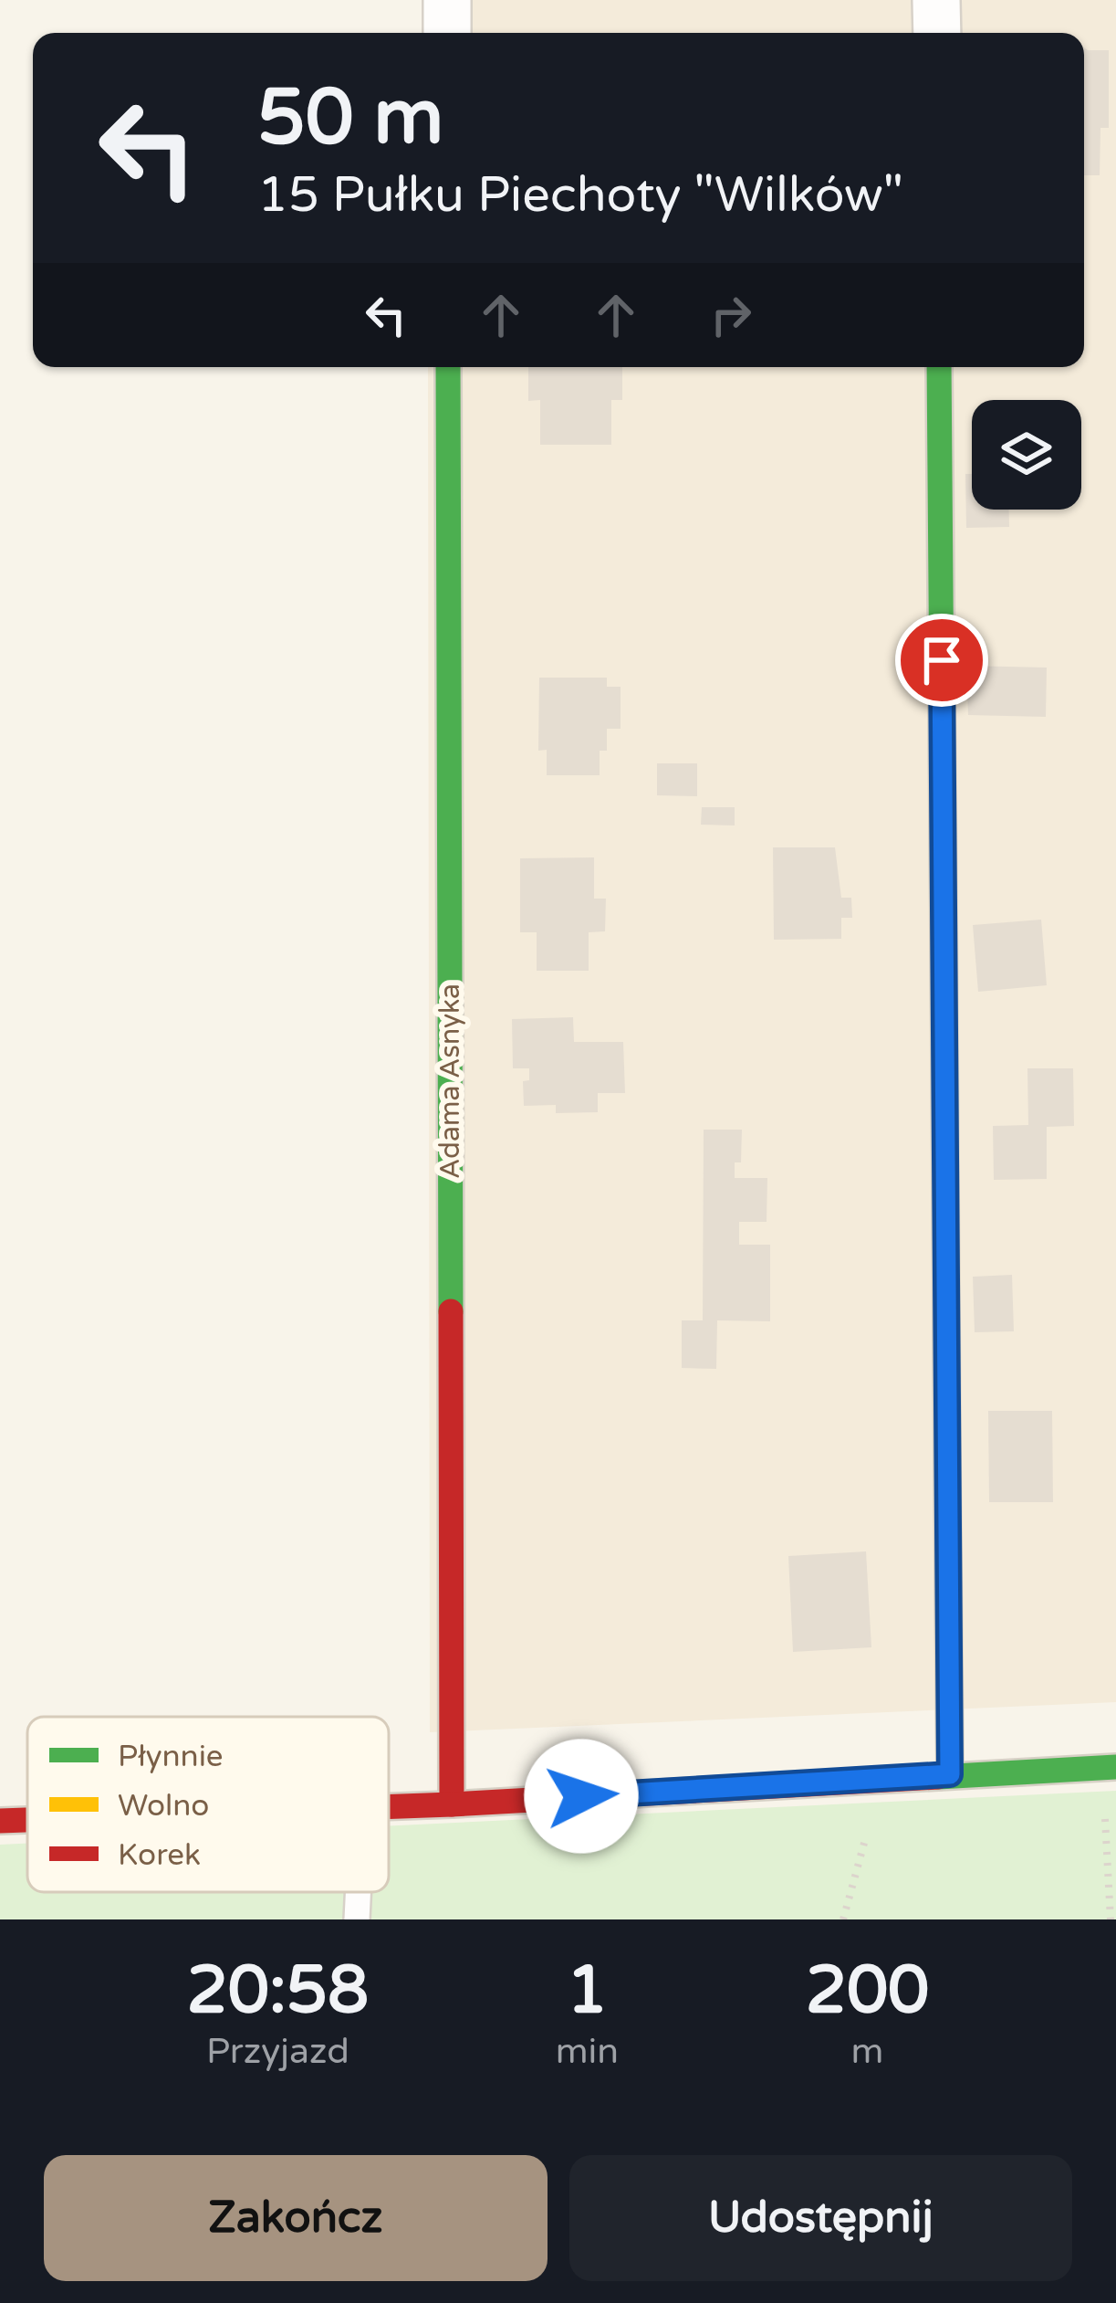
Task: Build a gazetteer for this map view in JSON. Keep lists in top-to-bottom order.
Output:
{
  "streets": {
    "street": ["Adama Asnyka"]
  },
  "legend": ["Płynnie", "Wolno", "Korek"],
  "page": {
    "turn": ["50 m", "15 Pułku Piechoty \"Wilków\""],
    "eta": [
      "20:58",
      "Przyjazd",
      "1",
      "min",
      "200",
      "m"
    ],
    "buttons": ["Zakończ", "Udostępnij"]
  }
}
